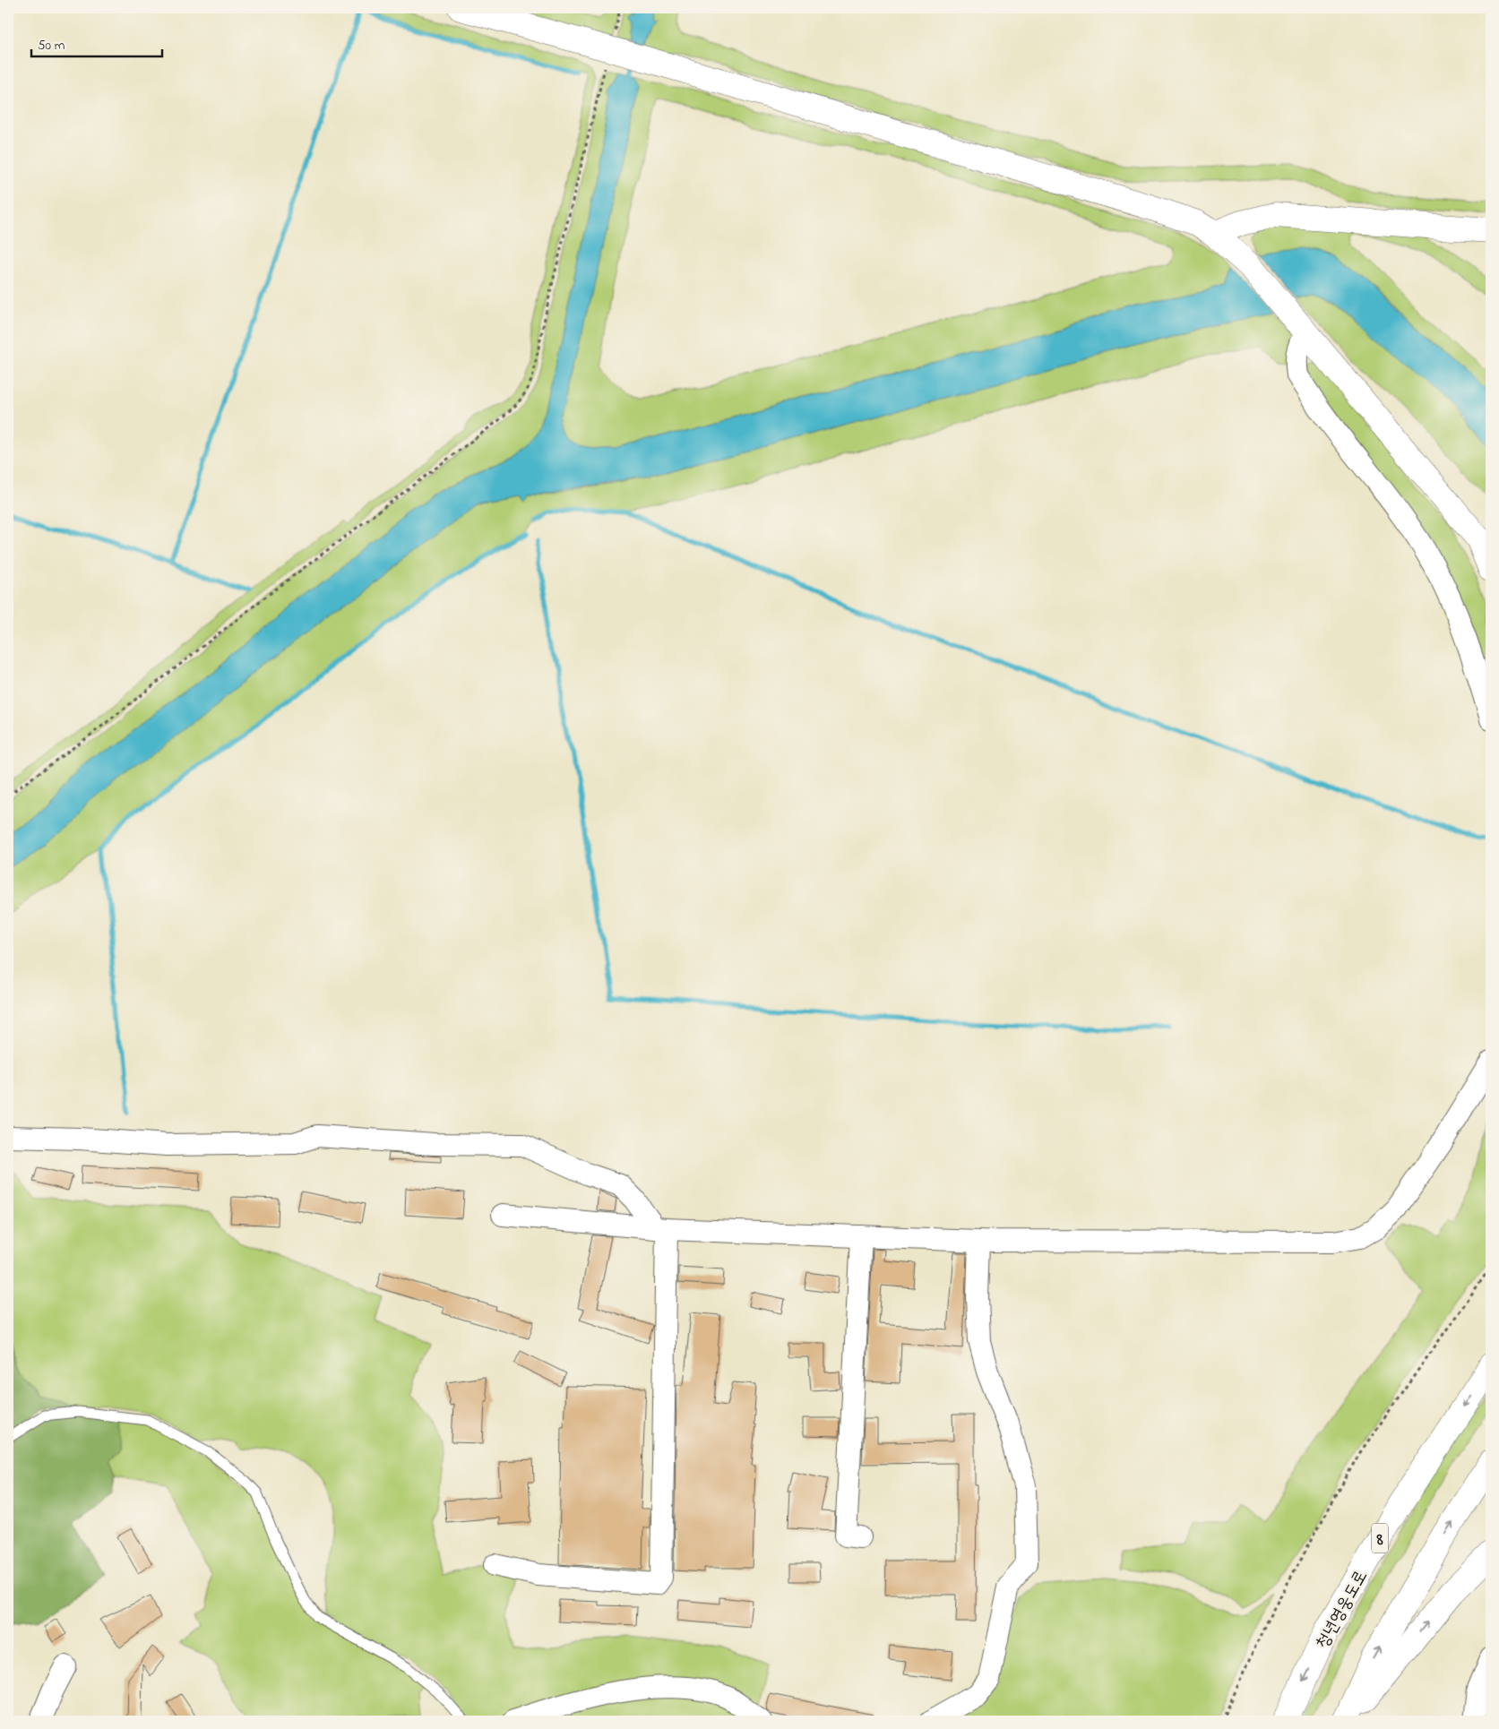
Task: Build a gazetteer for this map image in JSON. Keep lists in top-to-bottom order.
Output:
{
  "streets": {
    "main road": ["8", "청년영웅도로"]
  },
  "scale_bar": "50 m"
}
